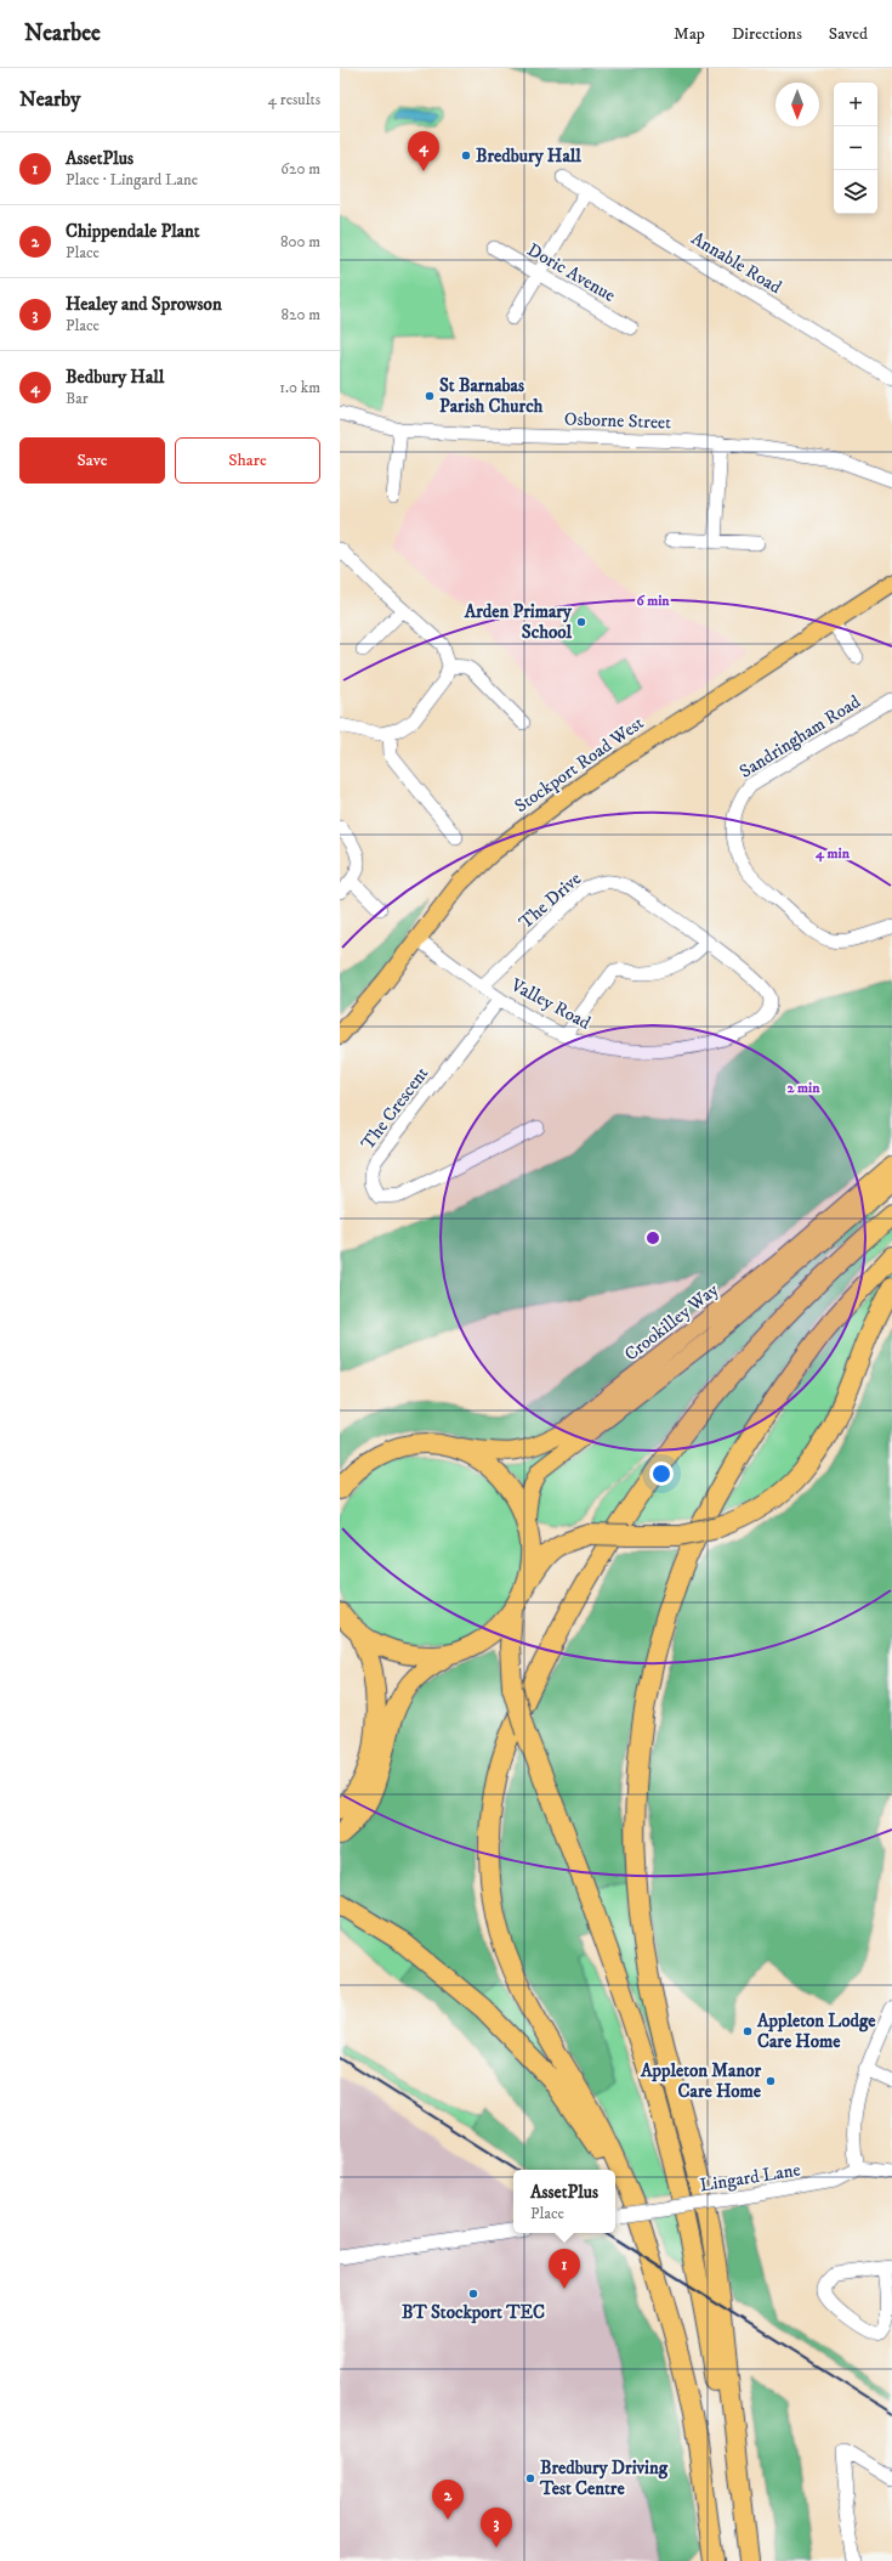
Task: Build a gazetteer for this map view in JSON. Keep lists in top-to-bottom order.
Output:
{
  "streets": {
    "main road": ["Stockport Road West", "Crookilley Way"],
    "street": [
      "Annable Road",
      "Doric Avenue",
      "Osborne Street",
      "Sandringham Road",
      "The Drive",
      "Valley Road",
      "The Crescent",
      "Lingard Lane"
    ]
  },
  "crossings": [
    ["The Drive", "Valley Road"],
    ["Valley Road", "The Crescent"]
  ],
  "places": [
    "Bredbury Hall",
    "St Barnabas Parish Church",
    "Arden Primary School",
    "Appleton Lodge Care Home",
    "Appleton Manor Care Home",
    "BT Stockport TEC",
    "Bredbury Driving Test Centre"
  ],
  "north": "bottom",
  "page": {
    "header": "Nearbee",
    "nav": ["Map", "Directions", "Saved"],
    "heading": ["Nearby", "4 results"],
    "map_buttons": ["+", "−"],
    "list": [
      {
        "mark": "1",
        "name": "AssetPlus",
        "note": "Place · Lingard Lane",
        "value": "620 m"
      },
      {
        "mark": "2",
        "name": "Chippendale Plant",
        "note": "Place",
        "value": "800 m"
      },
      {
        "mark": "3",
        "name": "Healey and Sprowson",
        "note": "Place",
        "value": "820 m"
      },
      {
        "mark": "4",
        "name": "Bedbury Hall",
        "note": "Bar",
        "value": "1.0 km"
      }
    ],
    "pins": [
      "4",
      "1",
      "2",
      "3"
    ],
    "buttons": ["Save", "Share"],
    "popup": ["AssetPlus", "Place"]
  },
  "rings": ["6 min", "4 min", "2 min"]
}
